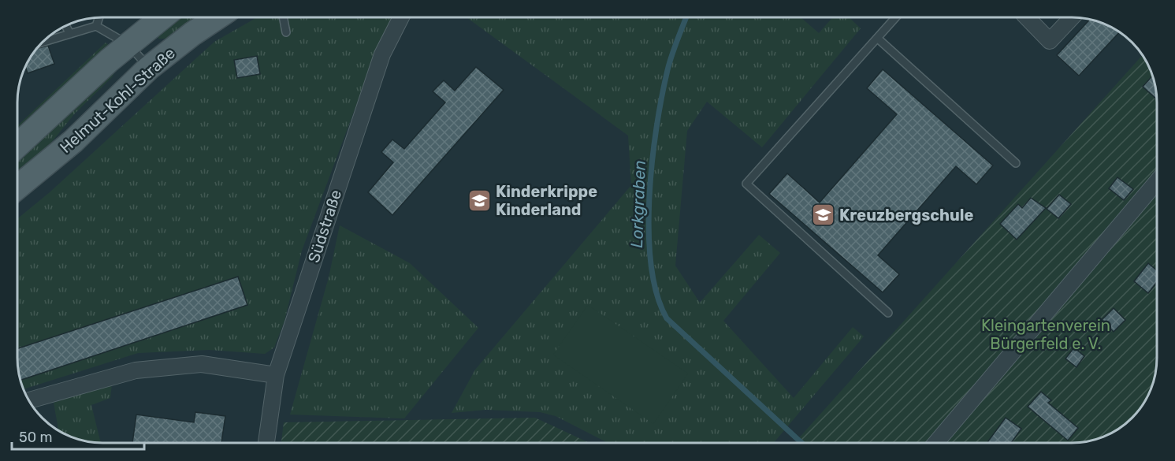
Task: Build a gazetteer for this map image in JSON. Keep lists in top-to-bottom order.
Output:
{
  "streets": {
    "main road": ["Helmut-Kohl-Straße"],
    "street": ["Südstraße"]
  },
  "water": ["Lorkgraben"],
  "parks": ["Kleingartenverein Bürgerfeld e. V."],
  "places": {
    "school or university": ["Kinderkrippe Kinderland", "Kreuzbergschule"]
  },
  "scale_bar": "50 m"
}
